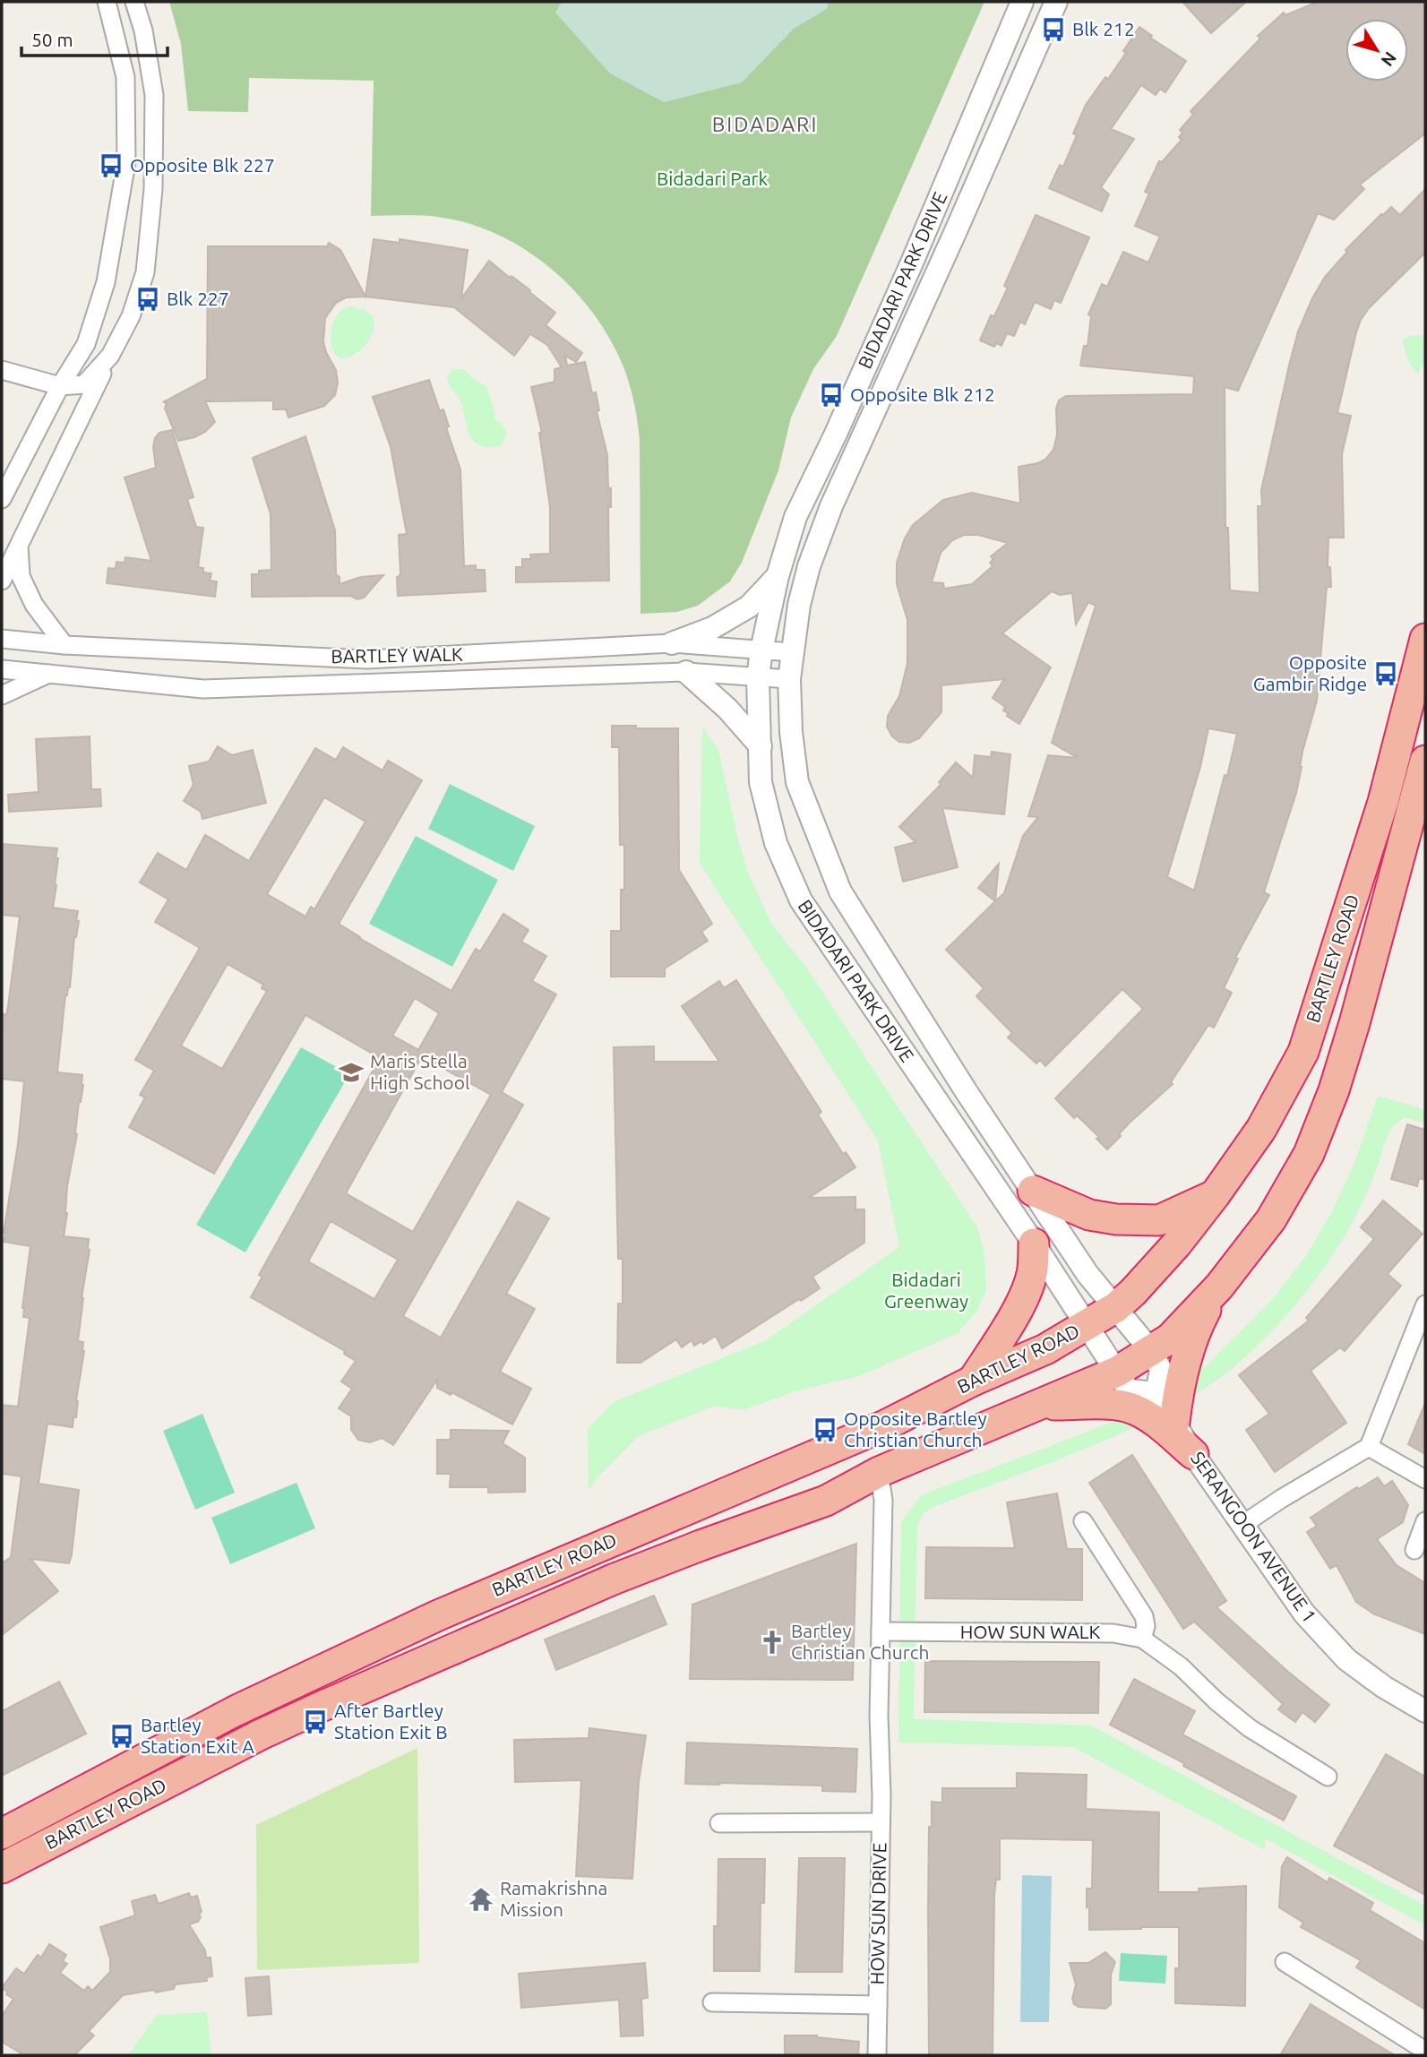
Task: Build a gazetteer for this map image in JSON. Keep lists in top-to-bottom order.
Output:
{
  "streets": {
    "highway": ["BARTLEY ROAD"],
    "street": [
      "BIDADARI PARK DRIVE",
      "BARTLEY WALK",
      "SERANGOON AVENUE 1",
      "HOW SUN WALK",
      "HOW SUN DRIVE"
    ]
  },
  "crossings": [
    ["BIDADARI PARK DRIVE", "BARTLEY WALK"],
    ["BIDADARI PARK DRIVE", "BARTLEY ROAD"],
    ["BARTLEY ROAD", "HOW SUN DRIVE"],
    ["HOW SUN WALK", "HOW SUN DRIVE"]
  ],
  "districts": ["BIDADARI"],
  "parks": ["Bidadari Park", "Bidadari Greenway"],
  "places": {
    "bus stop": [
      "Blk 212",
      "Opposite Blk 227",
      "Blk 227",
      "Opposite Blk 212",
      "Opposite Gambir Ridge",
      "Opposite Bartley Christian Church",
      "After Bartley Station Exit B",
      "Bartley Station Exit A"
    ],
    "school or university": ["Maris Stella High School"],
    "church": ["Bartley Christian Church"],
    "temple": ["Ramakrishna Mission"]
  },
  "scale_bar": "50 m",
  "north": "bottom right"
}
